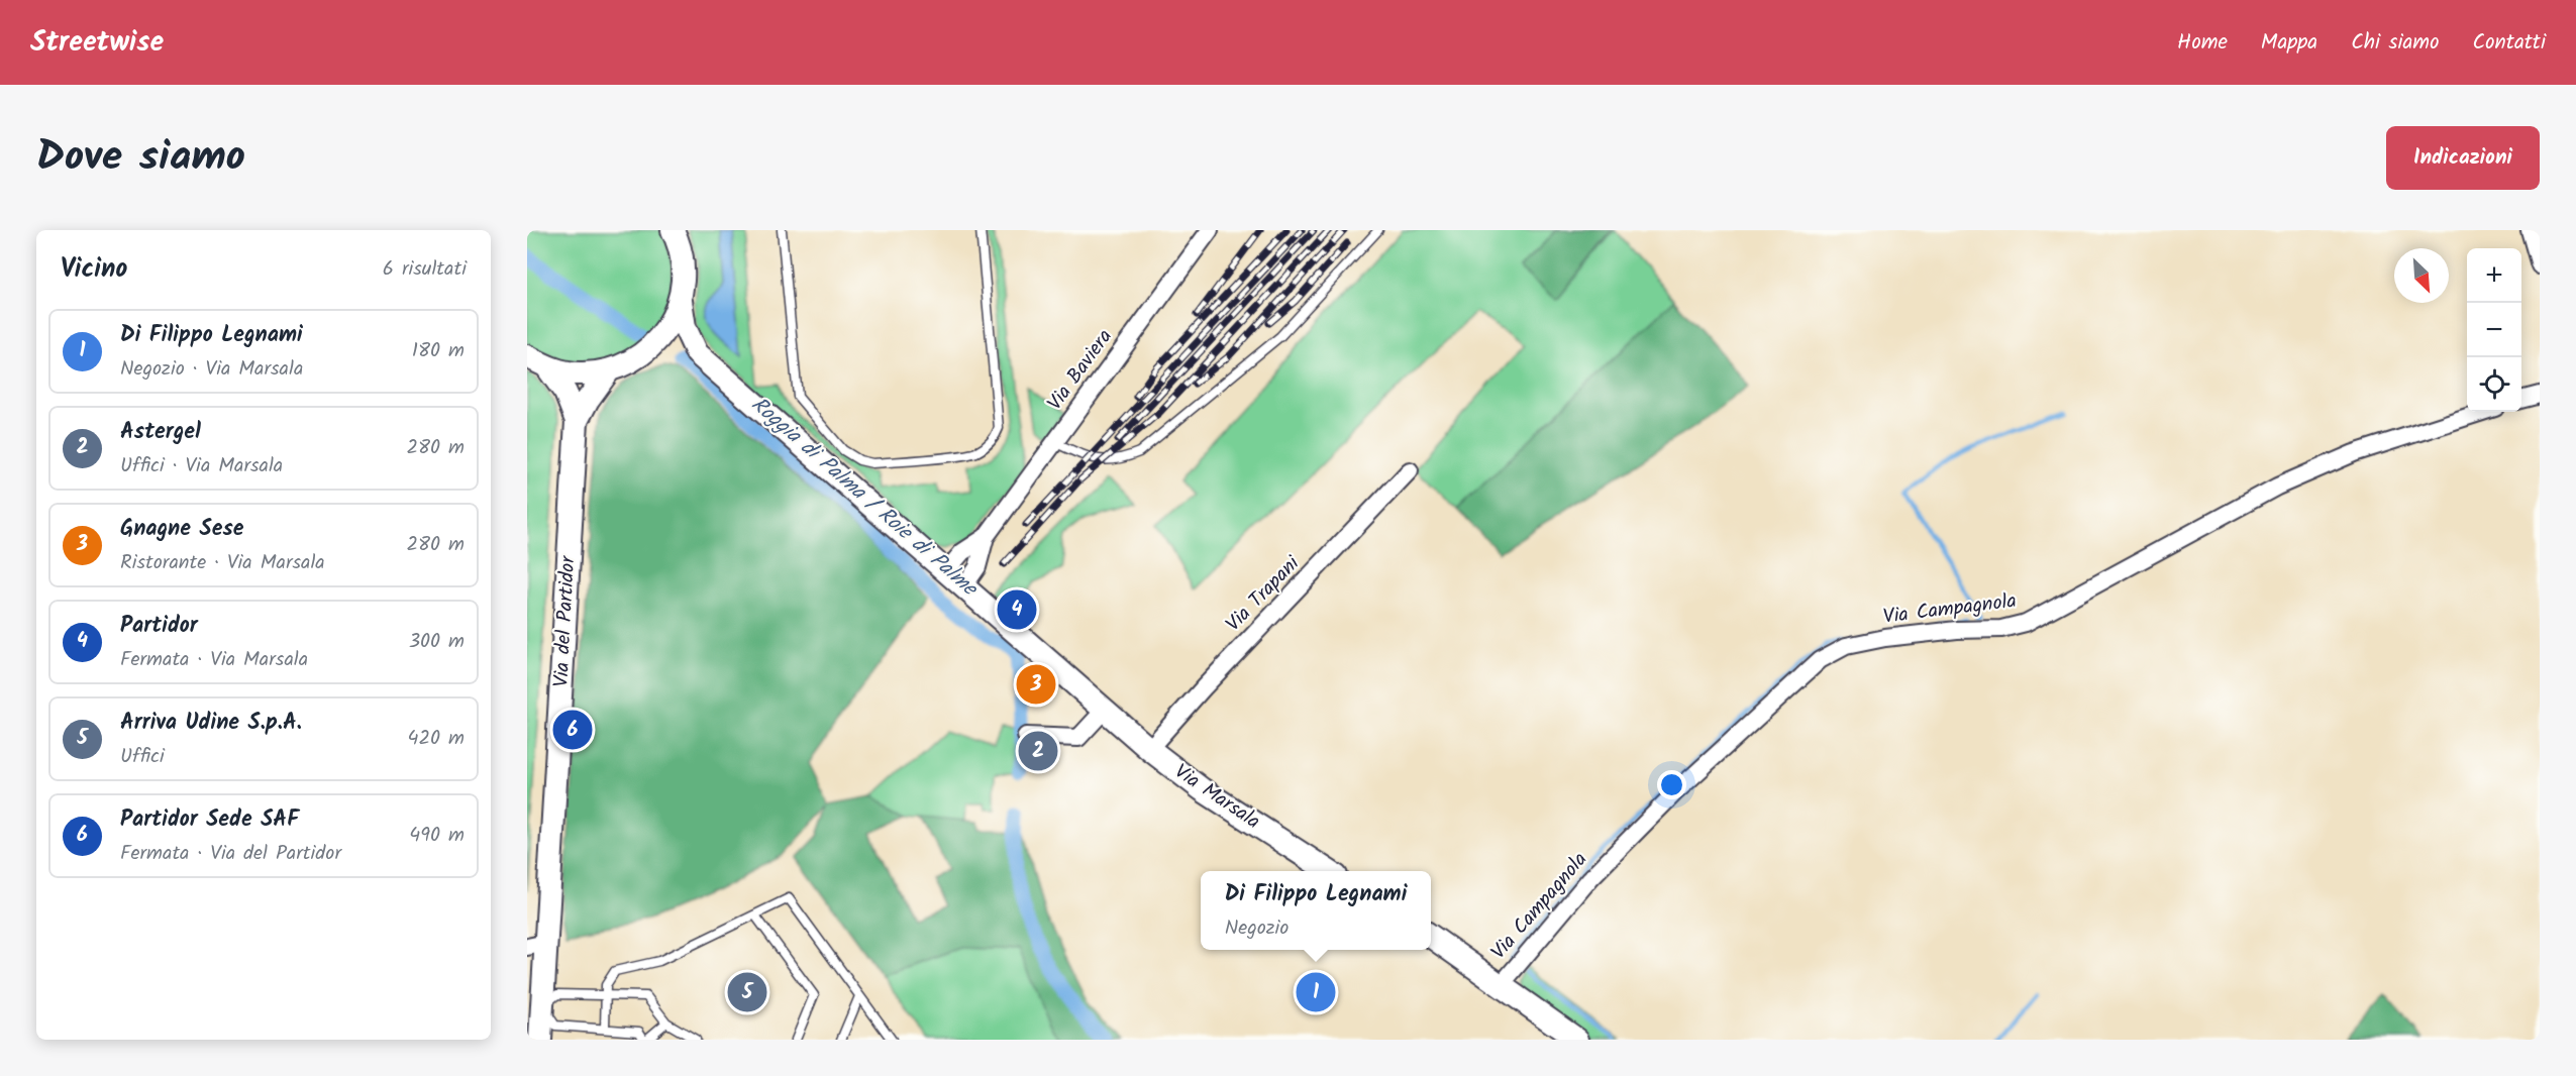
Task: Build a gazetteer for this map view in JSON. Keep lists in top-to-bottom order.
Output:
{
  "streets": {
    "street": [
      "Via Baviera",
      "Via Trapani",
      "Via Campagnola",
      "Via del Partidor",
      "Via Marsala"
    ]
  },
  "crossings": [
    ["Via Baviera", "Via Marsala"],
    ["Via Trapani", "Via Marsala"]
  ],
  "water": ["Roggia di Palma / Roie di Palme"],
  "north": "bottom right",
  "page": {
    "header": "Streetwise",
    "nav": [
      "Home",
      "Mappa",
      "Chi siamo",
      "Contatti"
    ],
    "title": "Dove siamo",
    "buttons": "Indicazioni",
    "heading": ["Vicino", "6 risultati"],
    "map_buttons": ["+", "−"],
    "list": [
      {
        "mark": "1",
        "name": "Di Filippo Legnami",
        "note": "Negozio · Via Marsala",
        "value": "180 m"
      },
      {
        "mark": "2",
        "name": "Astergel",
        "note": "Uffici · Via Marsala",
        "value": "280 m"
      },
      {
        "mark": "3",
        "name": "Gnagne Sese",
        "note": "Ristorante · Via Marsala",
        "value": "280 m"
      },
      {
        "mark": "4",
        "name": "Partidor",
        "note": "Fermata · Via Marsala",
        "value": "300 m"
      },
      {
        "mark": "5",
        "name": "Arriva Udine S.p.A.",
        "note": "Uffici",
        "value": "420 m"
      },
      {
        "mark": "6",
        "name": "Partidor Sede SAF",
        "note": "Fermata · Via del Partidor",
        "value": "490 m"
      }
    ],
    "pins": [
      "4",
      "3",
      "6",
      "2",
      "1",
      "5"
    ],
    "popup": ["Di Filippo Legnami", "Negozio"]
  }
}
